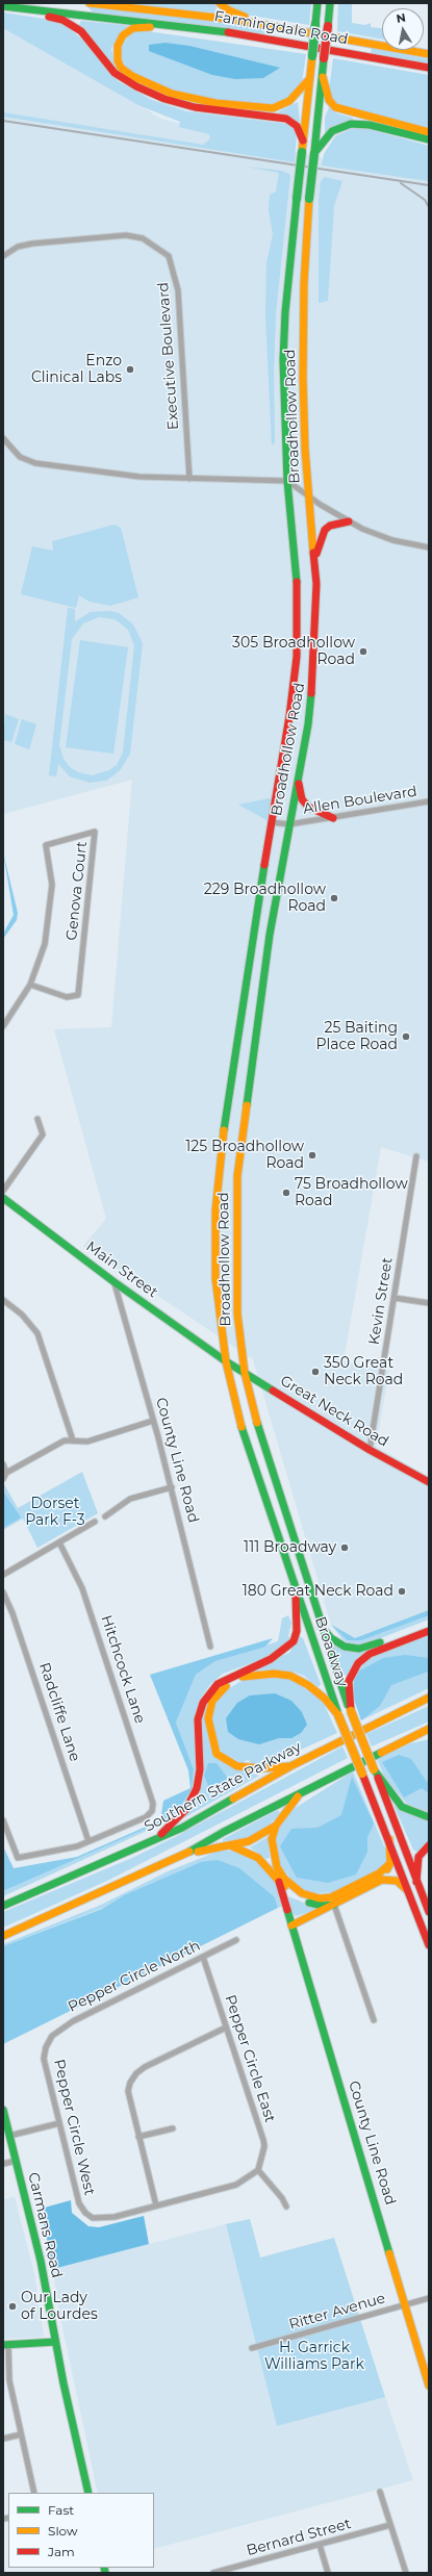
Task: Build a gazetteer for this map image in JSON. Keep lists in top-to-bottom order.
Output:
{
  "streets": {
    "main road": [
      "Farmingdale Road",
      "Broadhollow Road",
      "Main Street",
      "Great Neck Road",
      "County Line Road",
      "Broadway",
      "Southern State Parkway",
      "Carmans Road"
    ],
    "street": [
      "Executive Boulevard",
      "Allen Boulevard",
      "Genova Court",
      "Kevin Street",
      "Hitchcock Lane",
      "Radcliffe Lane",
      "Pepper Circle North",
      "Pepper Circle East",
      "Pepper Circle West",
      "Ritter Avenue",
      "Bernard Street"
    ]
  },
  "crossings": [
    ["Broadhollow Road", "Allen Boulevard"],
    ["Broadhollow Road", "Main Street"],
    ["Broadhollow Road", "Great Neck Road"],
    ["Broadhollow Road", "Broadway"],
    ["Main Street", "Great Neck Road"],
    ["Main Street", "County Line Road"],
    ["Main Street", "Broadway"],
    ["Kevin Street", "Great Neck Road"],
    ["Great Neck Road", "Broadway"],
    ["County Line Road", "Ritter Avenue"],
    ["Hitchcock Lane", "Radcliffe Lane"],
    ["Pepper Circle North", "Pepper Circle East"],
    ["Pepper Circle North", "Pepper Circle West"]
  ],
  "parks": ["Dorset Park F-3", "H. Garrick Williams Park"],
  "places": [
    "Enzo Clinical Labs",
    "305 Broadhollow Road",
    "229 Broadhollow Road",
    "25 Baiting Place Road",
    "125 Broadhollow Road",
    "75 Broadhollow Road",
    "350 Great Neck Road",
    "111 Broadway",
    "180 Great Neck Road",
    "Our Lady of Lourdes"
  ],
  "legend": ["Fast", "Slow", "Jam"],
  "north": "top"
}
